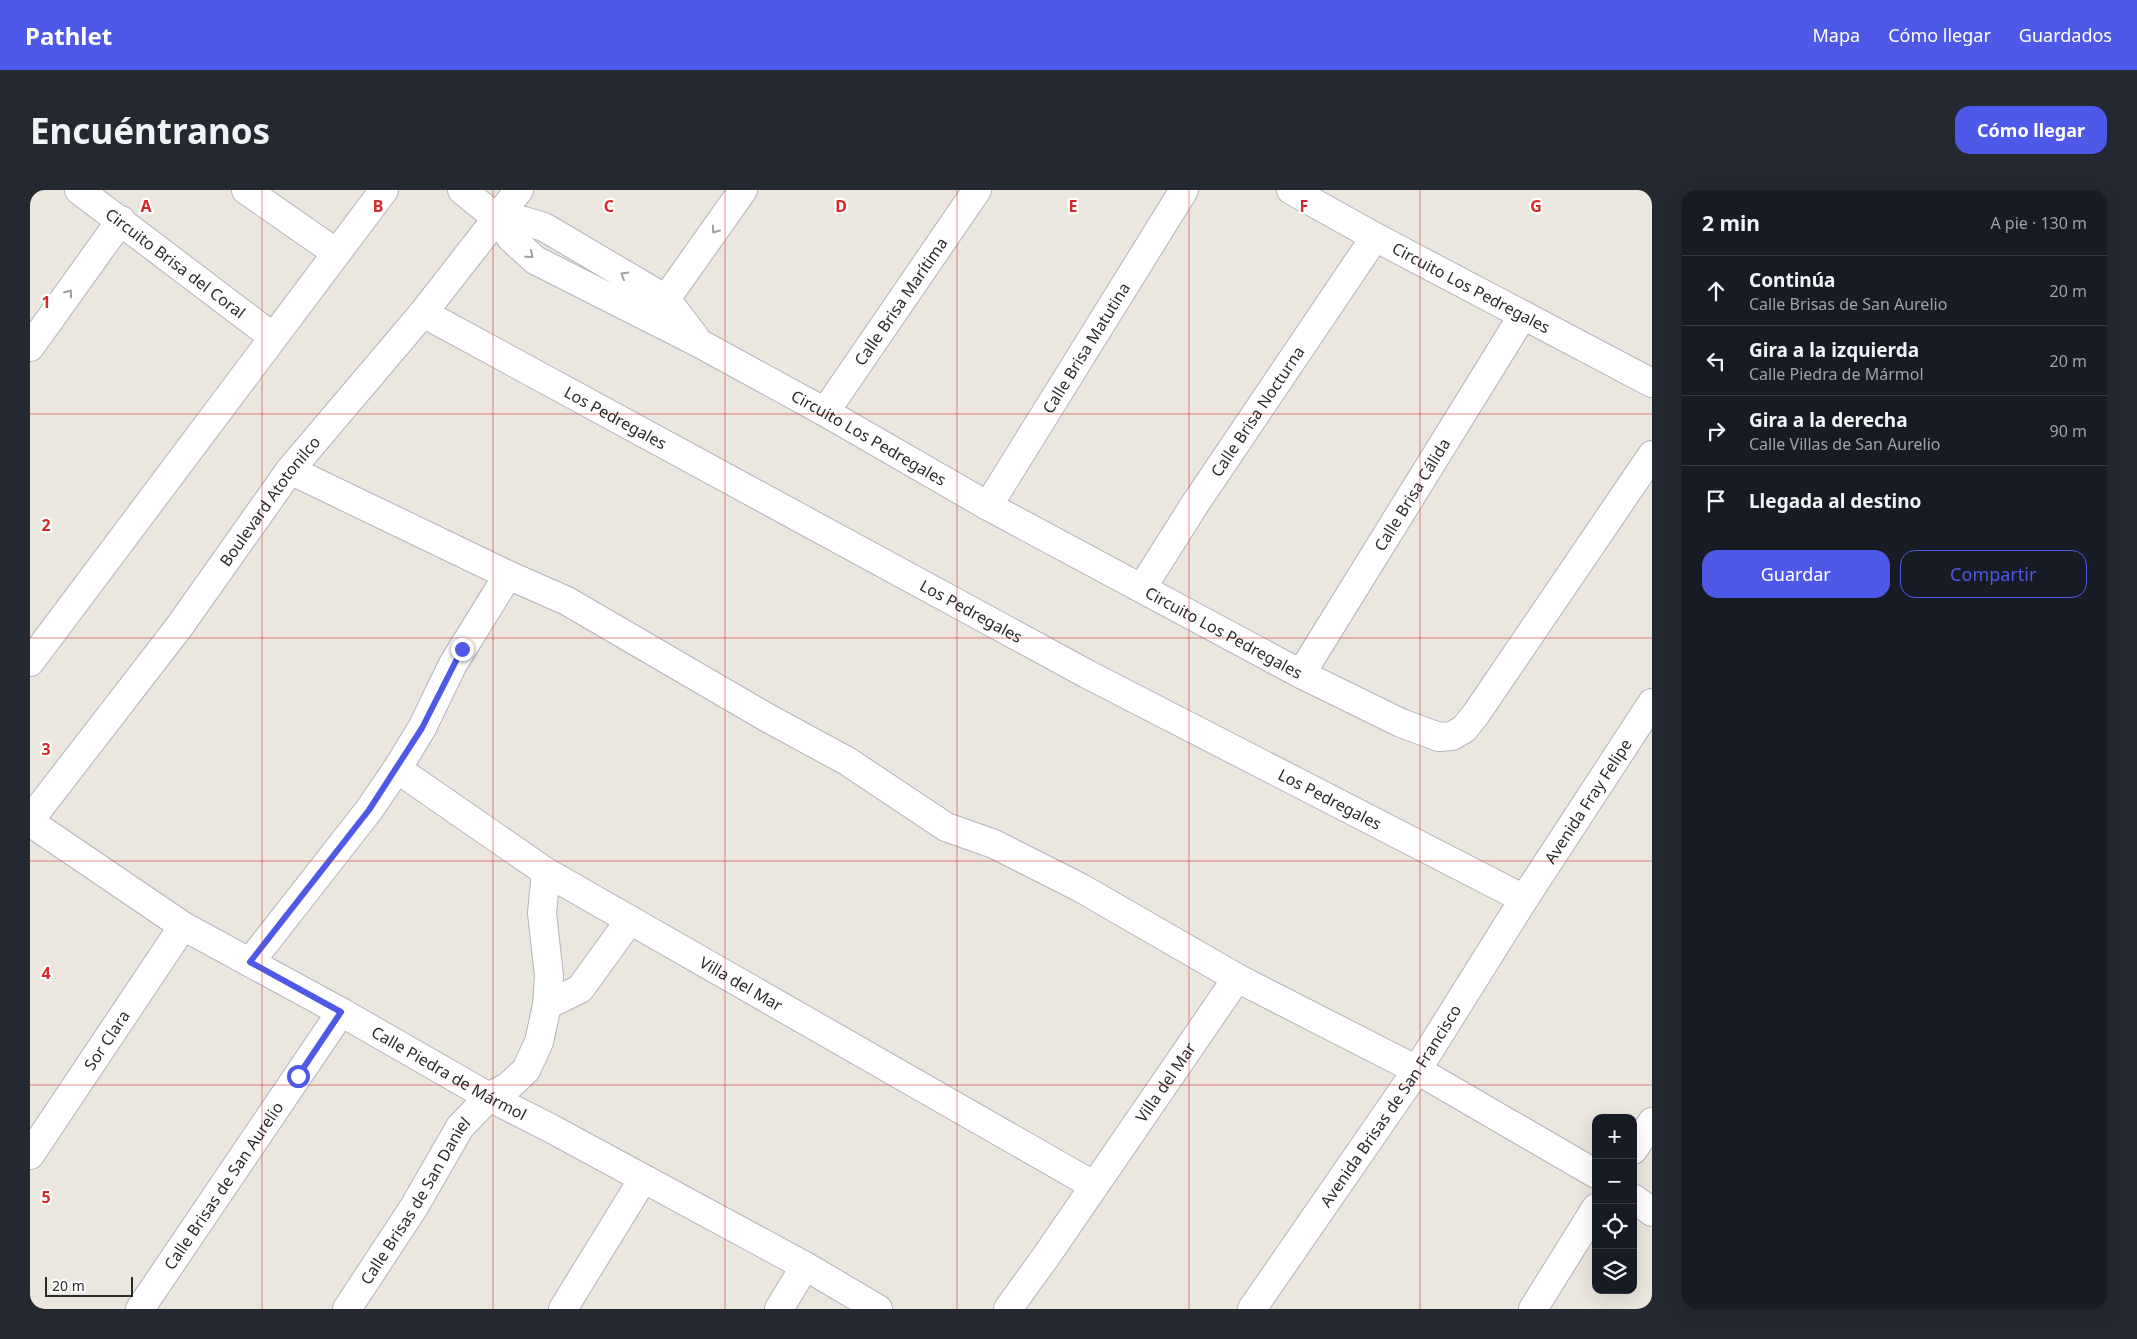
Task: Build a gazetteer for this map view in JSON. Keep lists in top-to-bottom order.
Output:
{
  "streets": {
    "street": [
      "Circuito Brisa del Coral",
      "Circuito Los Pedregales",
      "Calle Brisa Marítima",
      "Calle Brisa Matutina",
      "Calle Brisa Nocturna",
      "Los Pedregales",
      "Calle Brisa Cálida",
      "Boulevard Atotonilco",
      "Avenida Fray Felipe",
      "Villa del Mar",
      "Sor Clara",
      "Calle Piedra de Mármol",
      "Avenida Brisas de San Francisco",
      "Calle Brisas de San Aurelio",
      "Calle Brisas de San Daniel"
    ]
  },
  "crossings": [
    ["Circuito Los Pedregales", "Calle Brisa Marítima"],
    ["Circuito Los Pedregales", "Calle Brisa Matutina"],
    ["Circuito Los Pedregales", "Calle Brisa Nocturna"],
    ["Circuito Los Pedregales", "Calle Brisa Cálida"],
    ["Circuito Los Pedregales", "Boulevard Atotonilco"],
    ["Los Pedregales", "Boulevard Atotonilco"],
    ["Los Pedregales", "Avenida Fray Felipe"],
    ["Los Pedregales", "Avenida Brisas de San Francisco"],
    ["Boulevard Atotonilco", "Calle Piedra de Mármol"],
    ["Avenida Fray Felipe", "Avenida Brisas de San Francisco"],
    ["Villa del Mar", "Calle Brisas de San Daniel"],
    ["Sor Clara", "Calle Piedra de Mármol"],
    ["Calle Piedra de Mármol", "Calle Brisas de San Aurelio"],
    ["Calle Piedra de Mármol", "Calle Brisas de San Daniel"]
  ],
  "scale_bar": "20 m",
  "page": {
    "header": "Pathlet",
    "nav": ["Mapa", "Cómo llegar", "Guardados"],
    "buttons": [
      "Cómo llegar",
      ["Guardar", "Compartir"]
    ],
    "title": "Encuéntranos",
    "heading": ["2 min", "A pie · 130 m"],
    "list": [
      ["Continúa", "Calle Brisas de San Aurelio", "20 m"],
      ["Gira a la izquierda", "Calle Piedra de Mármol", "20 m"],
      ["Gira a la derecha", "Calle Villas de San Aurelio", "90 m"],
      "Llegada al destino"
    ],
    "map_buttons": ["+", "−"],
    "scale": "20 m"
  },
  "grid": {
    "columns": [
      "A",
      "B",
      "C",
      "D",
      "E",
      "F",
      "G"
    ],
    "rows": [
      "1",
      "2",
      "3",
      "4",
      "5"
    ]
  }
}
